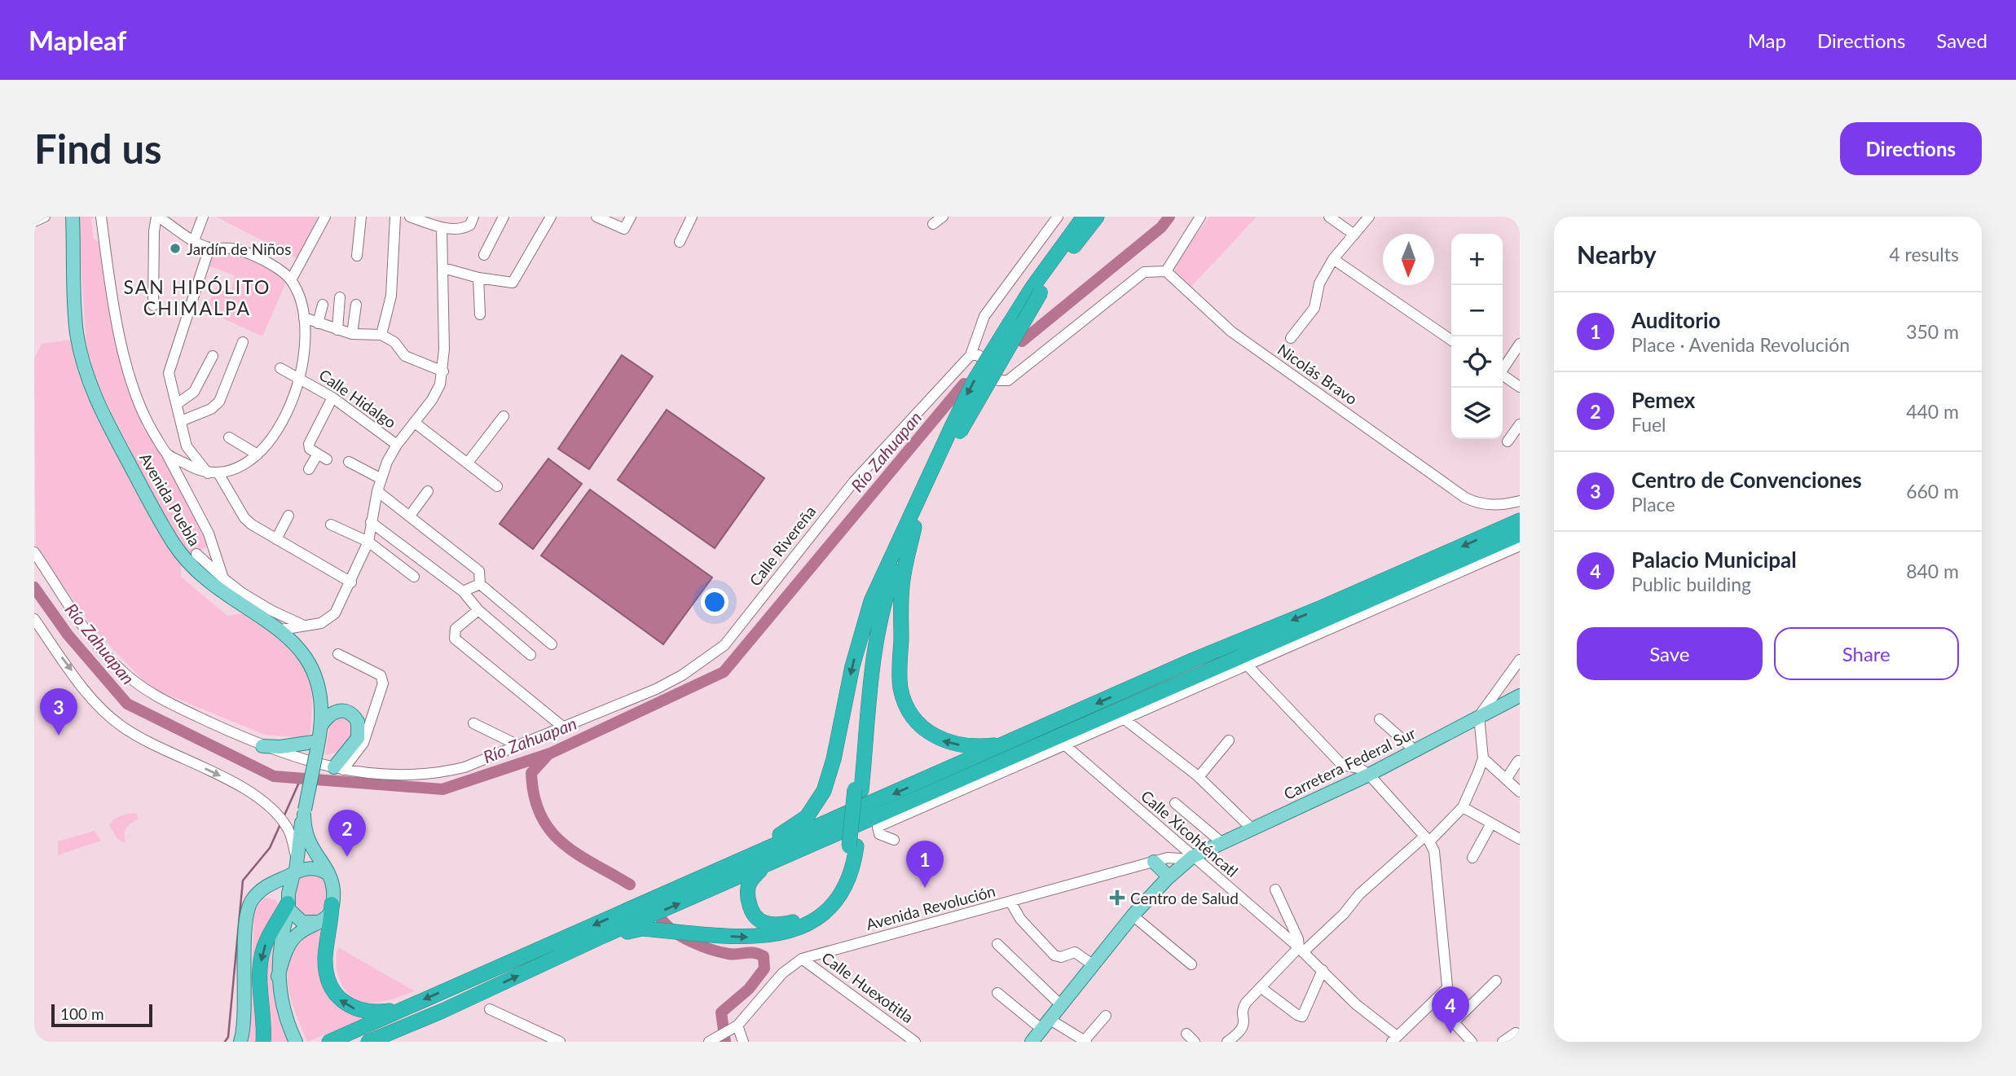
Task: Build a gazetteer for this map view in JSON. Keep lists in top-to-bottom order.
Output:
{
  "streets": {
    "main road": ["Avenida Puebla", "Carretera Federal Sur"],
    "street": [
      "Nicolás Bravo",
      "Calle Hidalgo",
      "Calle Rivereña",
      "Calle Xicohténcatl",
      "Avenida Revolución",
      "Calle Huexotitla"
    ]
  },
  "crossings": [
    ["Carretera Federal Sur", "Calle Xicohténcatl"],
    ["Carretera Federal Sur", "Avenida Revolución"],
    ["Calle Xicohténcatl", "Avenida Revolución"],
    ["Avenida Revolución", "Calle Huexotitla"]
  ],
  "districts": ["SAN HIPÓLITO CHIMALPA"],
  "water": ["Río Zahuapan"],
  "places": {
    "other": ["Jardín de Niños"],
    "health": ["Centro de Salud"]
  },
  "scale_bar": "100 m",
  "north": "bottom",
  "page": {
    "header": "Mapleaf",
    "nav": ["Map", "Directions", "Saved"],
    "buttons": [
      "Directions",
      ["Save", "Share"]
    ],
    "title": "Find us",
    "heading": ["Nearby", "4 results"],
    "map_buttons": ["+", "−"],
    "list": [
      {
        "mark": "1",
        "name": "Auditorio",
        "note": "Place · Avenida Revolución",
        "value": "350 m"
      },
      {
        "mark": "2",
        "name": "Pemex",
        "note": "Fuel",
        "value": "440 m"
      },
      {
        "mark": "3",
        "name": "Centro de Convenciones",
        "note": "Place",
        "value": "660 m"
      },
      {
        "mark": "4",
        "name": "Palacio Municipal",
        "note": "Public building",
        "value": "840 m"
      }
    ],
    "pins": [
      "3",
      "2",
      "1",
      "4"
    ],
    "scale": "100 m"
  }
}
